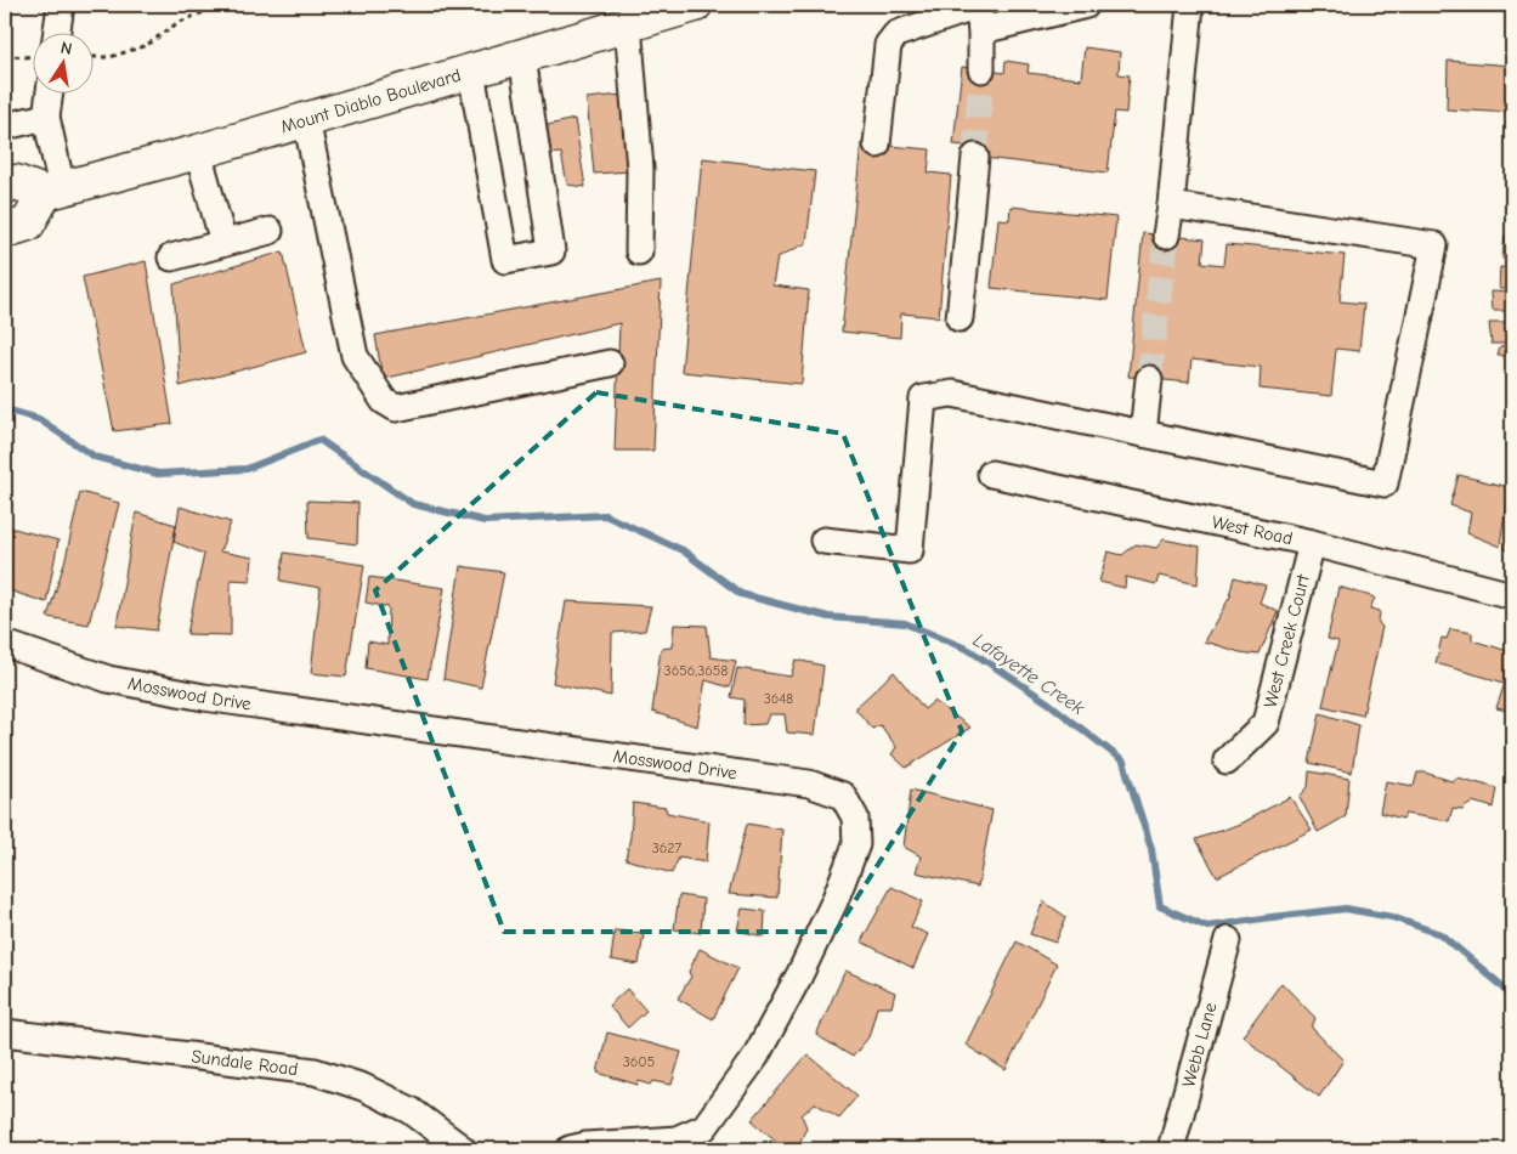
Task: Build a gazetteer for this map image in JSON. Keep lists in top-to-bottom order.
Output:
{
  "streets": {
    "main road": ["Mount Diablo Boulevard"],
    "street": [
      "West Road",
      "West Creek Court",
      "Mosswood Drive",
      "Webb Lane",
      "Sundale Road"
    ]
  },
  "crossings": [
    ["West Road", "West Creek Court"]
  ],
  "water": ["Lafayette Creek"],
  "house_numbers": [
    "3656,3658",
    "3648",
    "3627",
    "3605"
  ],
  "north": "top"
}
